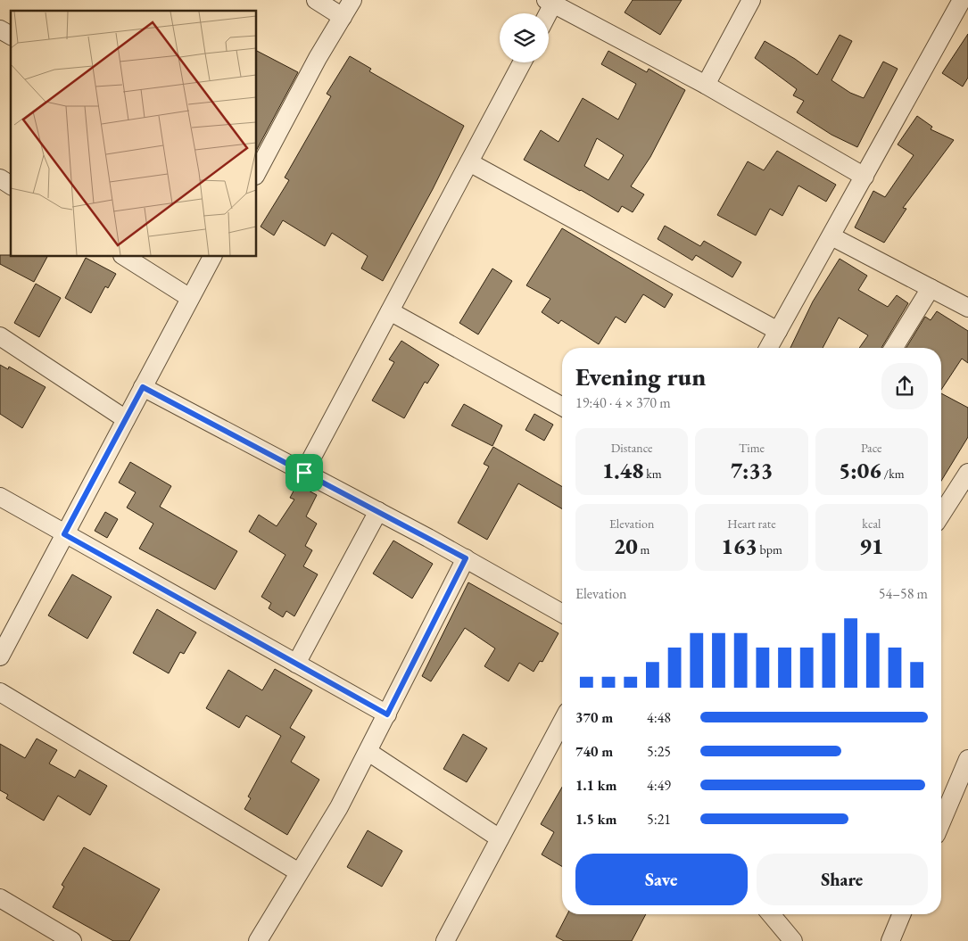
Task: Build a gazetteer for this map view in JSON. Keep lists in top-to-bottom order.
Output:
{
  "page": {
    "heading": ["Evening run", "19:40 · 4 × 370 m"],
    "stats": [
      ["Distance", "1.48 km"],
      ["Time", "7:33"],
      ["Pace", "5:06 /km"],
      ["Elevation", "20 m"],
      ["Heart rate", "163 bpm"],
      ["kcal", "91"]
    ],
    "chart": ["Elevation", "54–58 m"],
    "list": [
      {
        "name": "370 m",
        "note": "4:48"
      },
      {
        "name": "740 m",
        "note": "5:25"
      },
      {
        "name": "1.1 km",
        "note": "4:49"
      },
      {
        "name": "1.5 km",
        "note": "5:21"
      }
    ],
    "buttons": ["Save", "Share"]
  }
}
